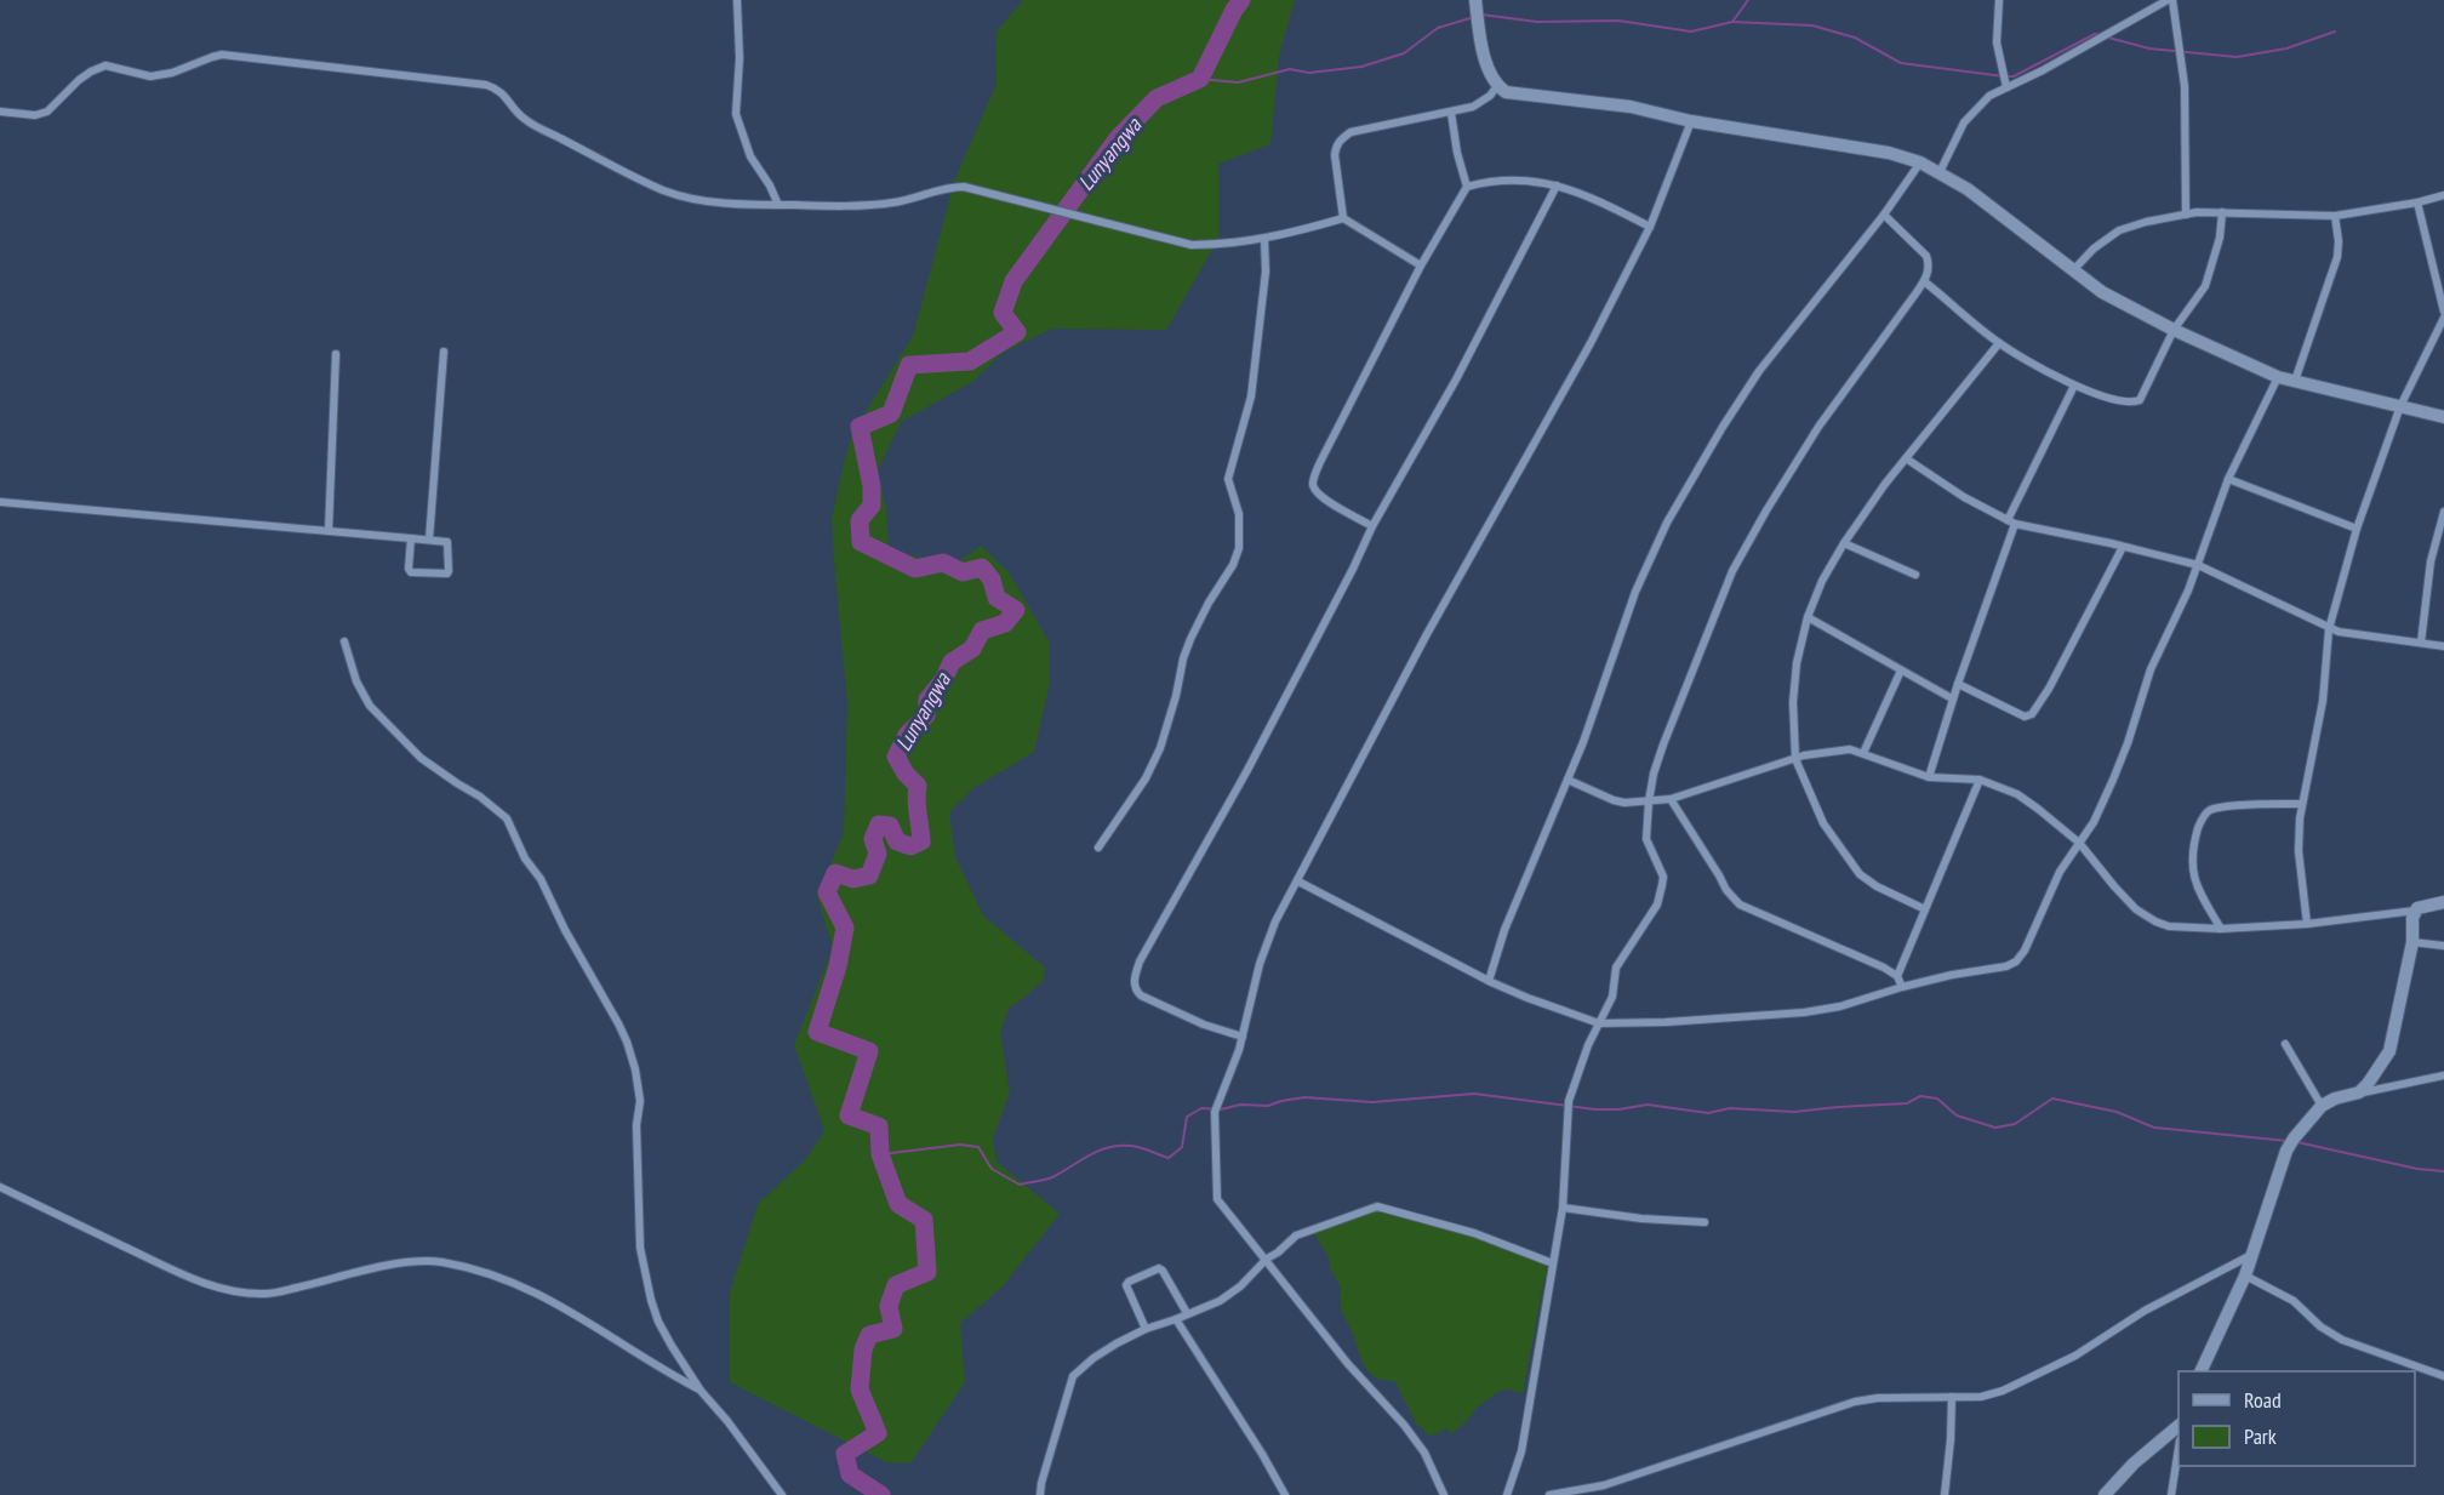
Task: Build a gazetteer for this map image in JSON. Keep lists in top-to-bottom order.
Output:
{
  "water": ["Lunyangwa"],
  "legend": ["Road", "Park"]
}
